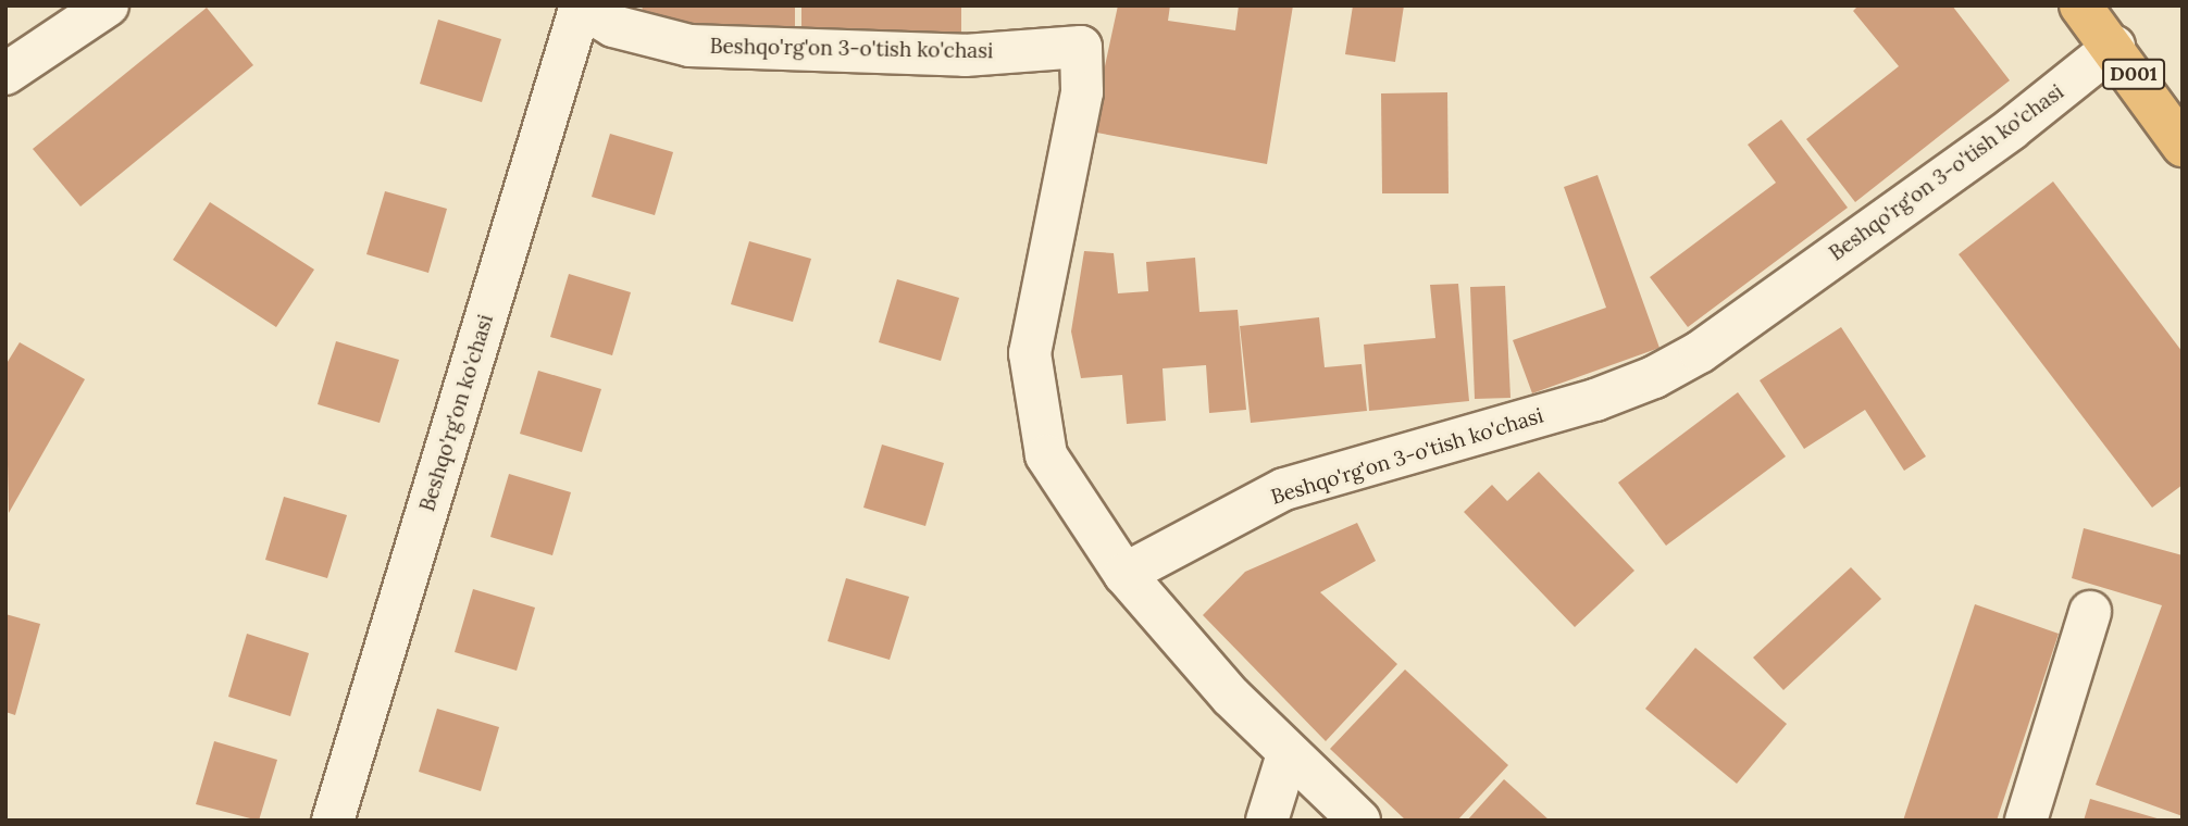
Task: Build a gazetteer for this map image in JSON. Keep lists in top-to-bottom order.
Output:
{
  "streets": {
    "highway": ["D001"],
    "street": ["Beshqo'rg'on 3-o'tish ko'chasi", "Beshqo'rg'on ko'chasi"]
  },
  "crossings": [
    ["Beshqo'rg'on 3-o'tish ko'chasi", "D001"],
    ["Beshqo'rg'on 3-o'tish ko'chasi", "Beshqo'rg'on ko'chasi"]
  ]
}
